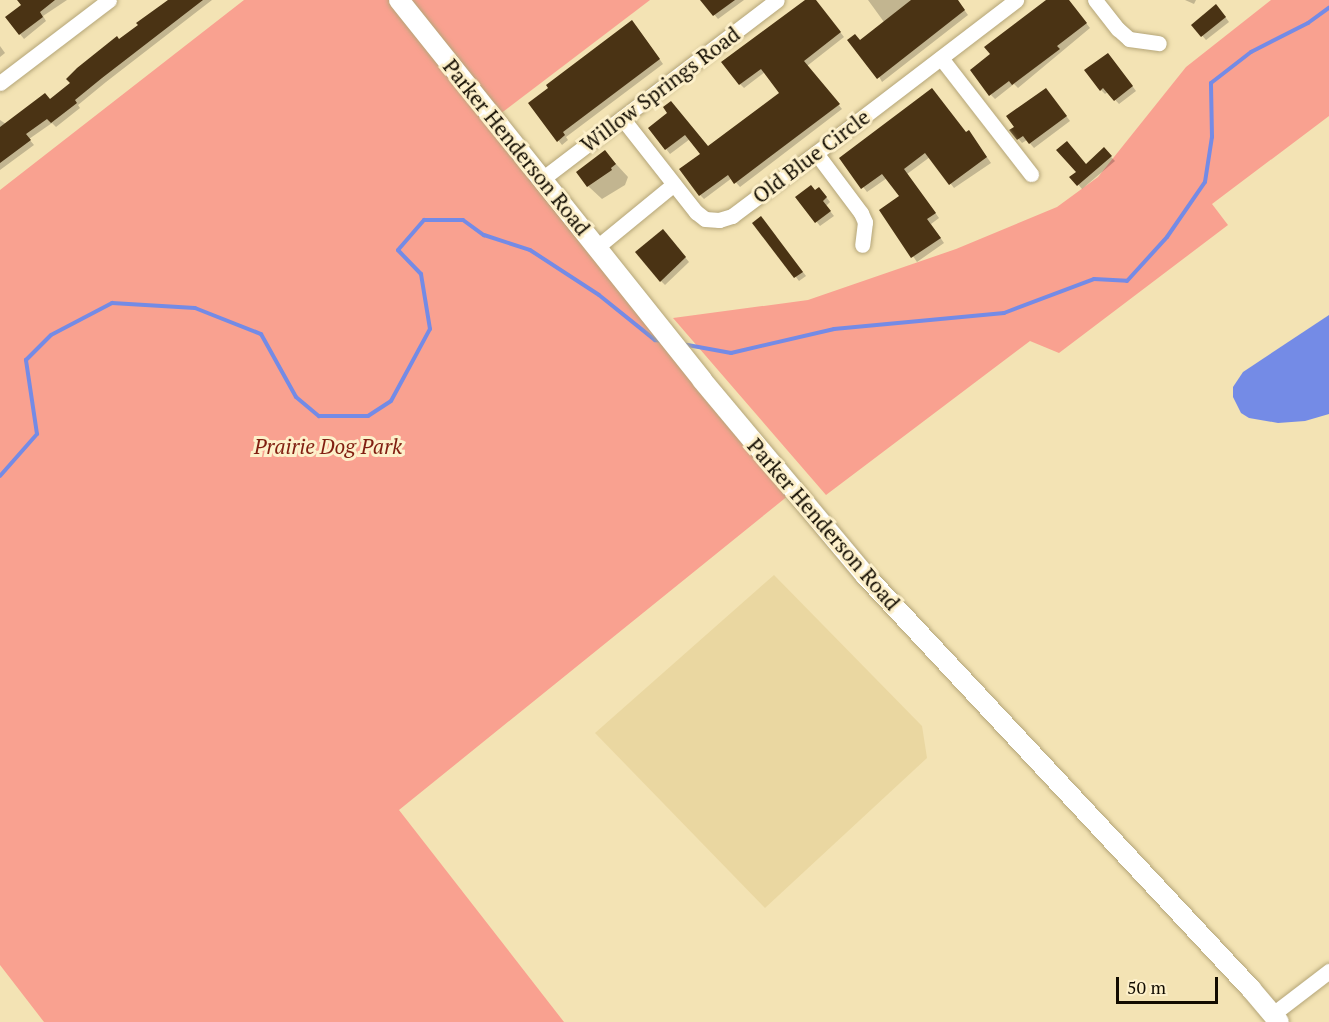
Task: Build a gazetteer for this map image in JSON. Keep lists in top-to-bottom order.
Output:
{
  "streets": {
    "street": ["Willow Springs Road", "Parker Henderson Road", "Old Blue Circle"]
  },
  "crossings": [
    ["Willow Springs Road", "Parker Henderson Road"],
    ["Willow Springs Road", "Old Blue Circle"]
  ],
  "parks": ["Prairie Dog Park"],
  "scale_bar": "50 m"
}
